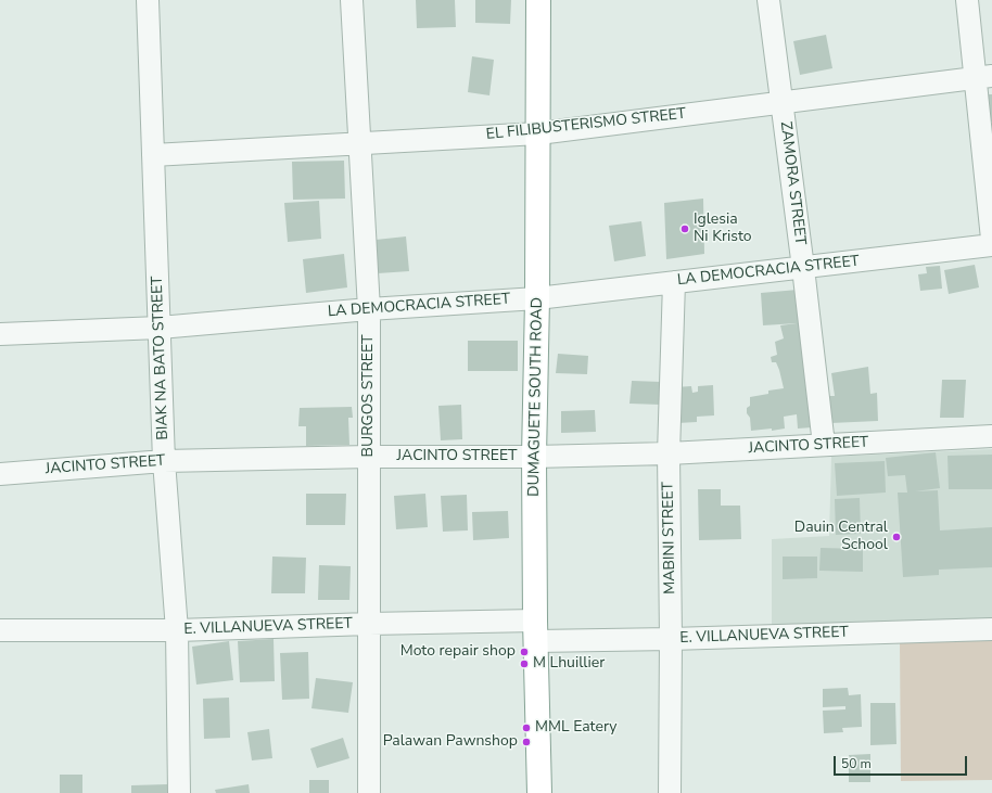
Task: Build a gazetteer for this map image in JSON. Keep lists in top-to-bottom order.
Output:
{
  "streets": {
    "highway": ["DUMAGUETE SOUTH ROAD"],
    "street": [
      "EL FILIBUSTERISMO STREET",
      "ZAMORA STREET",
      "LA DEMOCRACIA STREET",
      "BIAK NA BATO STREET",
      "BURGOS STREET",
      "JACINTO STREET",
      "MABINI STREET",
      "E. VILLANUEVA STREET"
    ]
  },
  "crossings": [
    ["EL FILIBUSTERISMO STREET", "ZAMORA STREET"],
    ["EL FILIBUSTERISMO STREET", "BIAK NA BATO STREET"],
    ["EL FILIBUSTERISMO STREET", "BURGOS STREET"],
    ["EL FILIBUSTERISMO STREET", "DUMAGUETE SOUTH ROAD"],
    ["ZAMORA STREET", "LA DEMOCRACIA STREET"],
    ["ZAMORA STREET", "JACINTO STREET"],
    ["LA DEMOCRACIA STREET", "BIAK NA BATO STREET"],
    ["LA DEMOCRACIA STREET", "BURGOS STREET"],
    ["LA DEMOCRACIA STREET", "DUMAGUETE SOUTH ROAD"],
    ["LA DEMOCRACIA STREET", "MABINI STREET"],
    ["BIAK NA BATO STREET", "JACINTO STREET"],
    ["BIAK NA BATO STREET", "E. VILLANUEVA STREET"],
    ["BURGOS STREET", "JACINTO STREET"],
    ["BURGOS STREET", "E. VILLANUEVA STREET"],
    ["DUMAGUETE SOUTH ROAD", "JACINTO STREET"],
    ["DUMAGUETE SOUTH ROAD", "E. VILLANUEVA STREET"],
    ["JACINTO STREET", "MABINI STREET"],
    ["MABINI STREET", "E. VILLANUEVA STREET"]
  ],
  "places": [
    "Iglesia Ni Kristo",
    "Dauin Central School",
    "Moto repair shop",
    "M Lhuillier",
    "MML Eatery",
    "Palawan Pawnshop"
  ],
  "scale_bar": "50 m"
}
